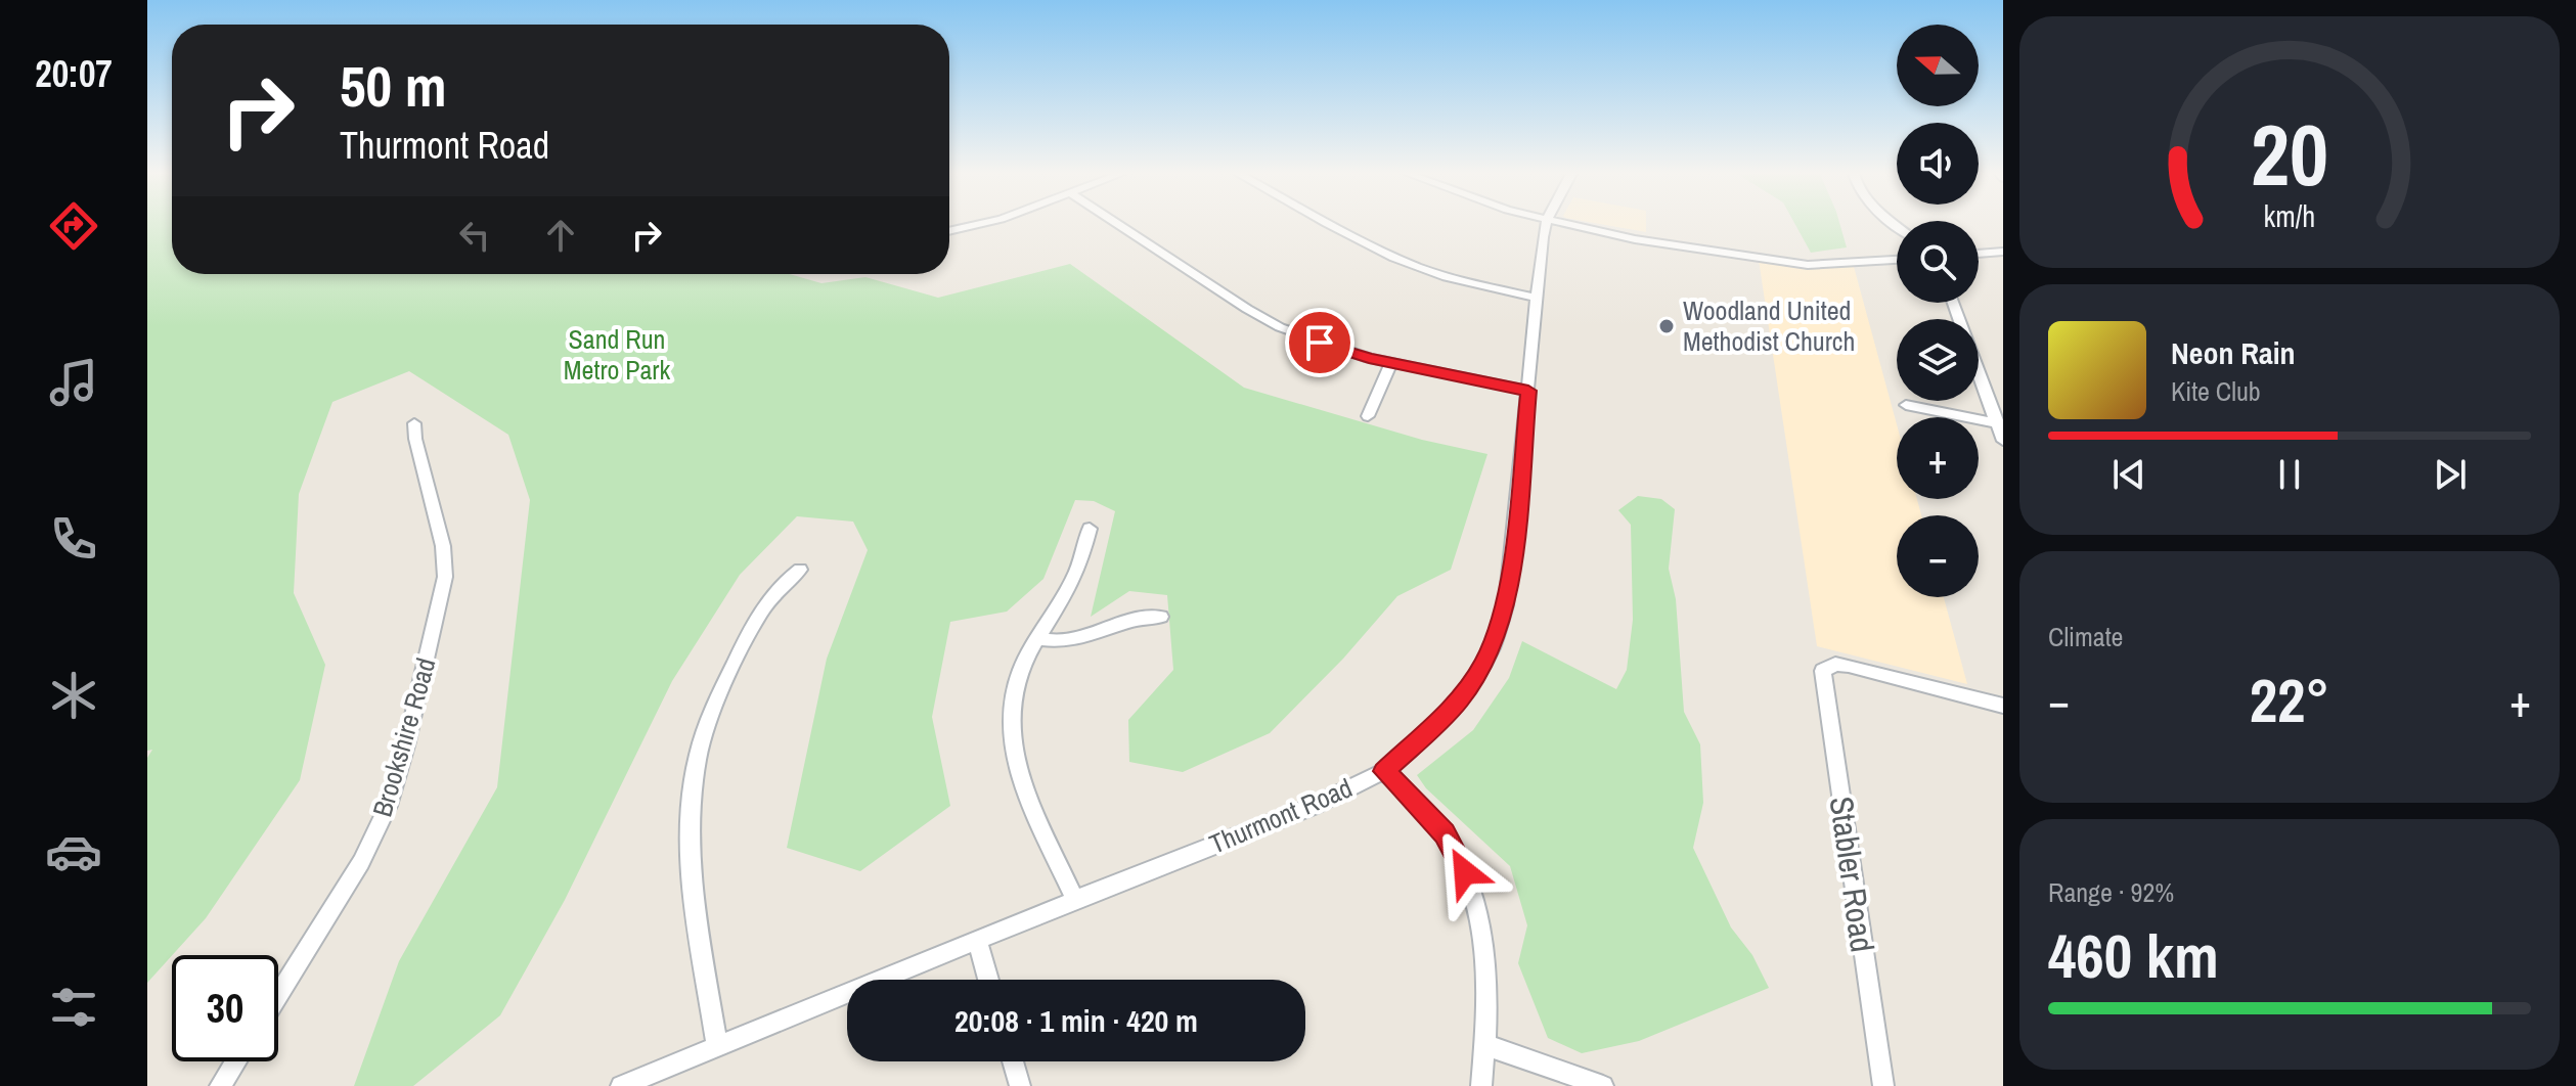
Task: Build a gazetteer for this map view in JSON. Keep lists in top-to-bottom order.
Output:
{
  "streets": {
    "street": ["Brookshire Road", "Thurmont Road", "Stabler Road"]
  },
  "parks": ["Sand Run Metro Park"],
  "places": ["Woodland United Methodist Church"],
  "north": "left",
  "page": {
    "tabs": "20:07",
    "map_buttons": ["+", "−"],
    "turn": ["50 m", "Thurmont Road"],
    "song": ["Neon Rain", "Kite Club"],
    "tile": [
      "Climate",
      ["Range · 92%", "460 km"]
    ],
    "heat": ["−", "22°", "+"],
    "limit": "30",
    "trip": "20:08 · 1 min · 420 m",
    "gauge": ["20", "km/h"]
  }
}
